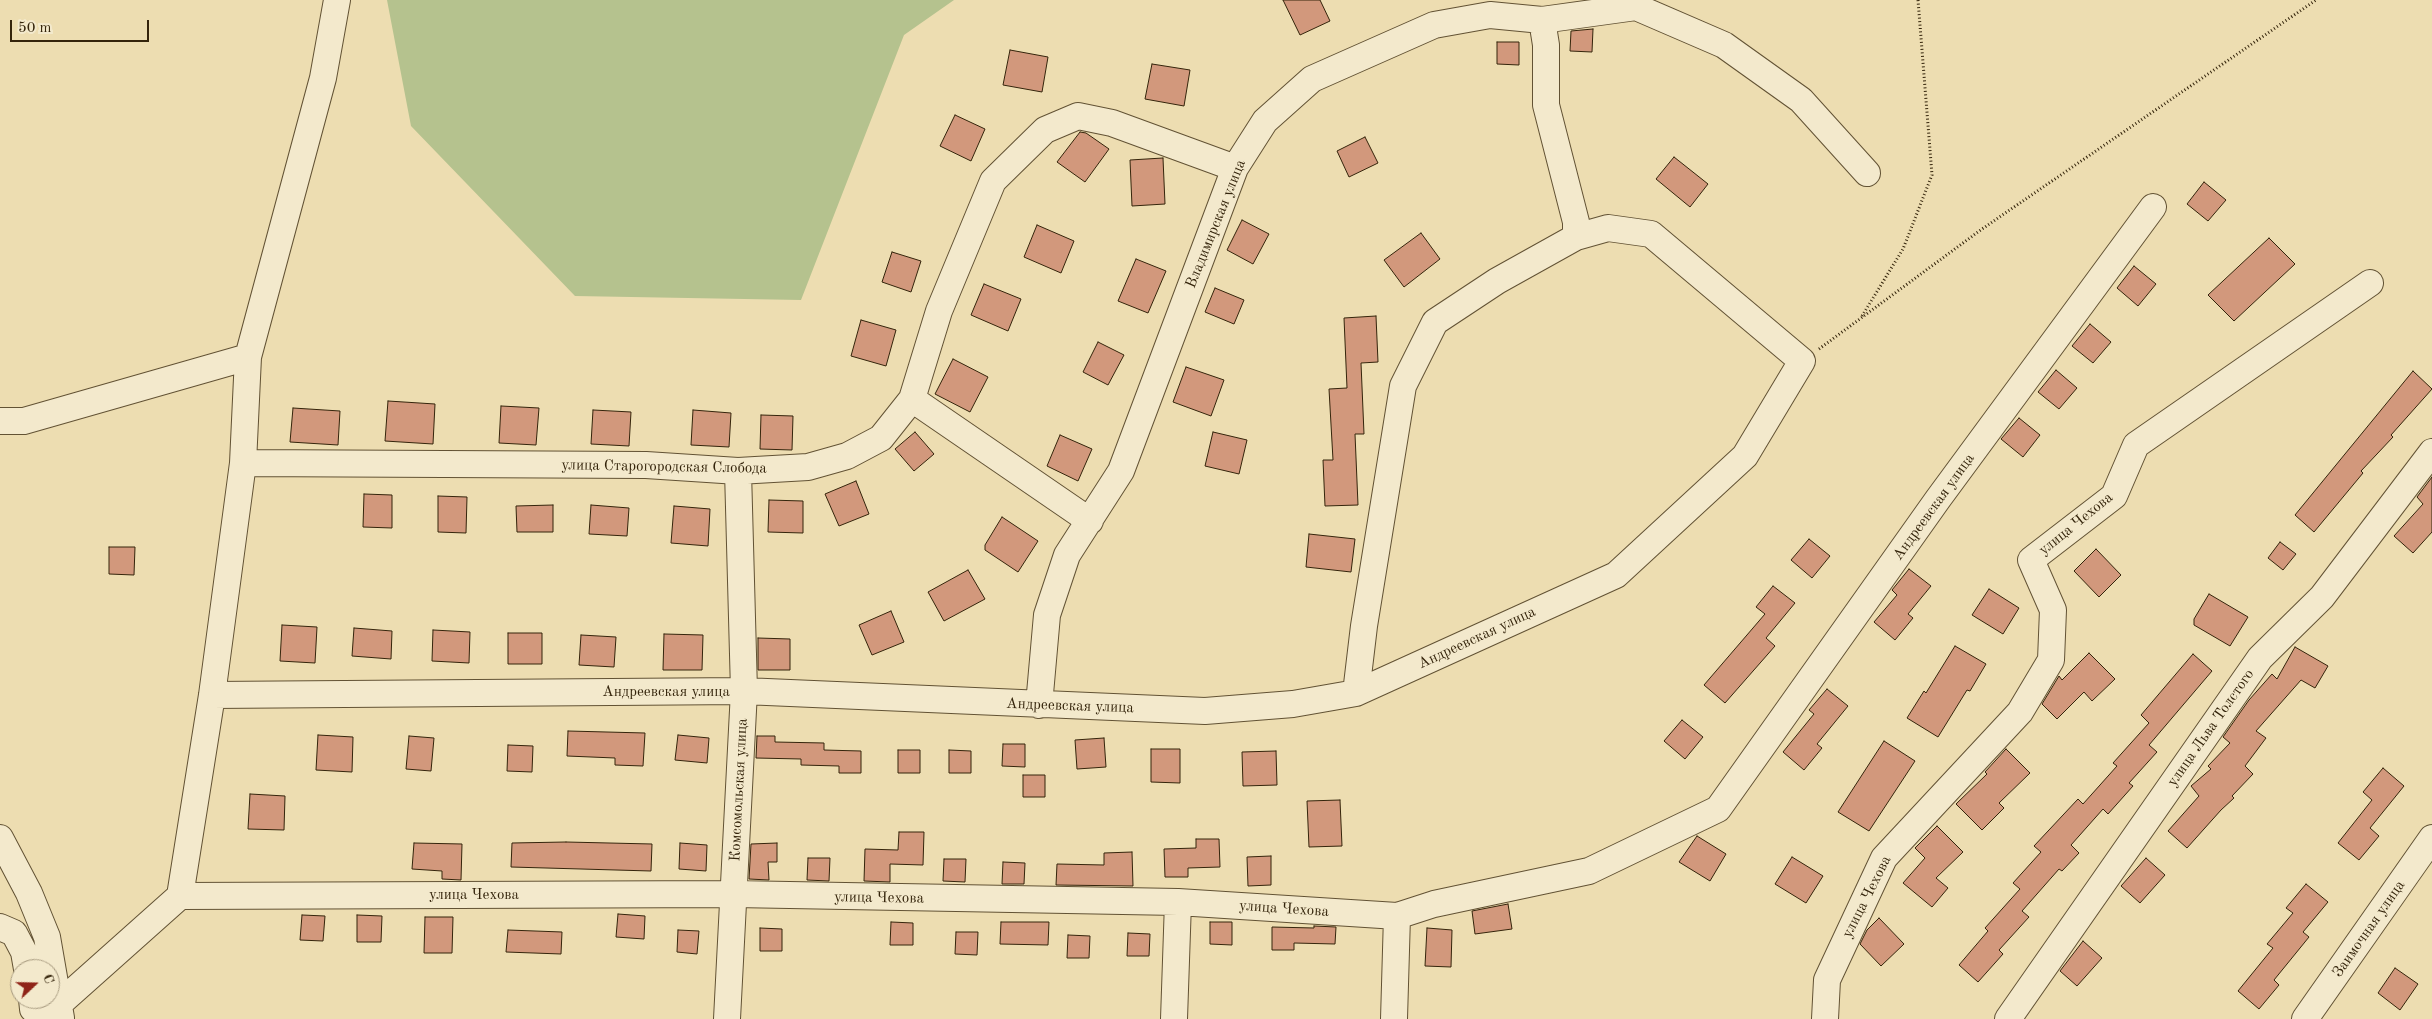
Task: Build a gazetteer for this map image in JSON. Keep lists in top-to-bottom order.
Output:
{
  "streets": {
    "street": [
      "Владимирская улица",
      "улица Старогородская Слобода",
      "Андреевская улица",
      "улица Чехова",
      "улица Льва Толстого",
      "Комсомольская улица",
      "Заимочная улица"
    ]
  },
  "crossings": [
    ["Владимирская улица", "улица Старогородская Слобода"],
    ["Владимирская улица", "Андреевская улица"],
    ["улица Старогородская Слобода", "Комсомольская улица"],
    ["Андреевская улица", "улица Чехова"],
    ["Андреевская улица", "Комсомольская улица"],
    ["улица Чехова", "Комсомольская улица"]
  ],
  "scale_bar": "50 m",
  "north": "right"
}
